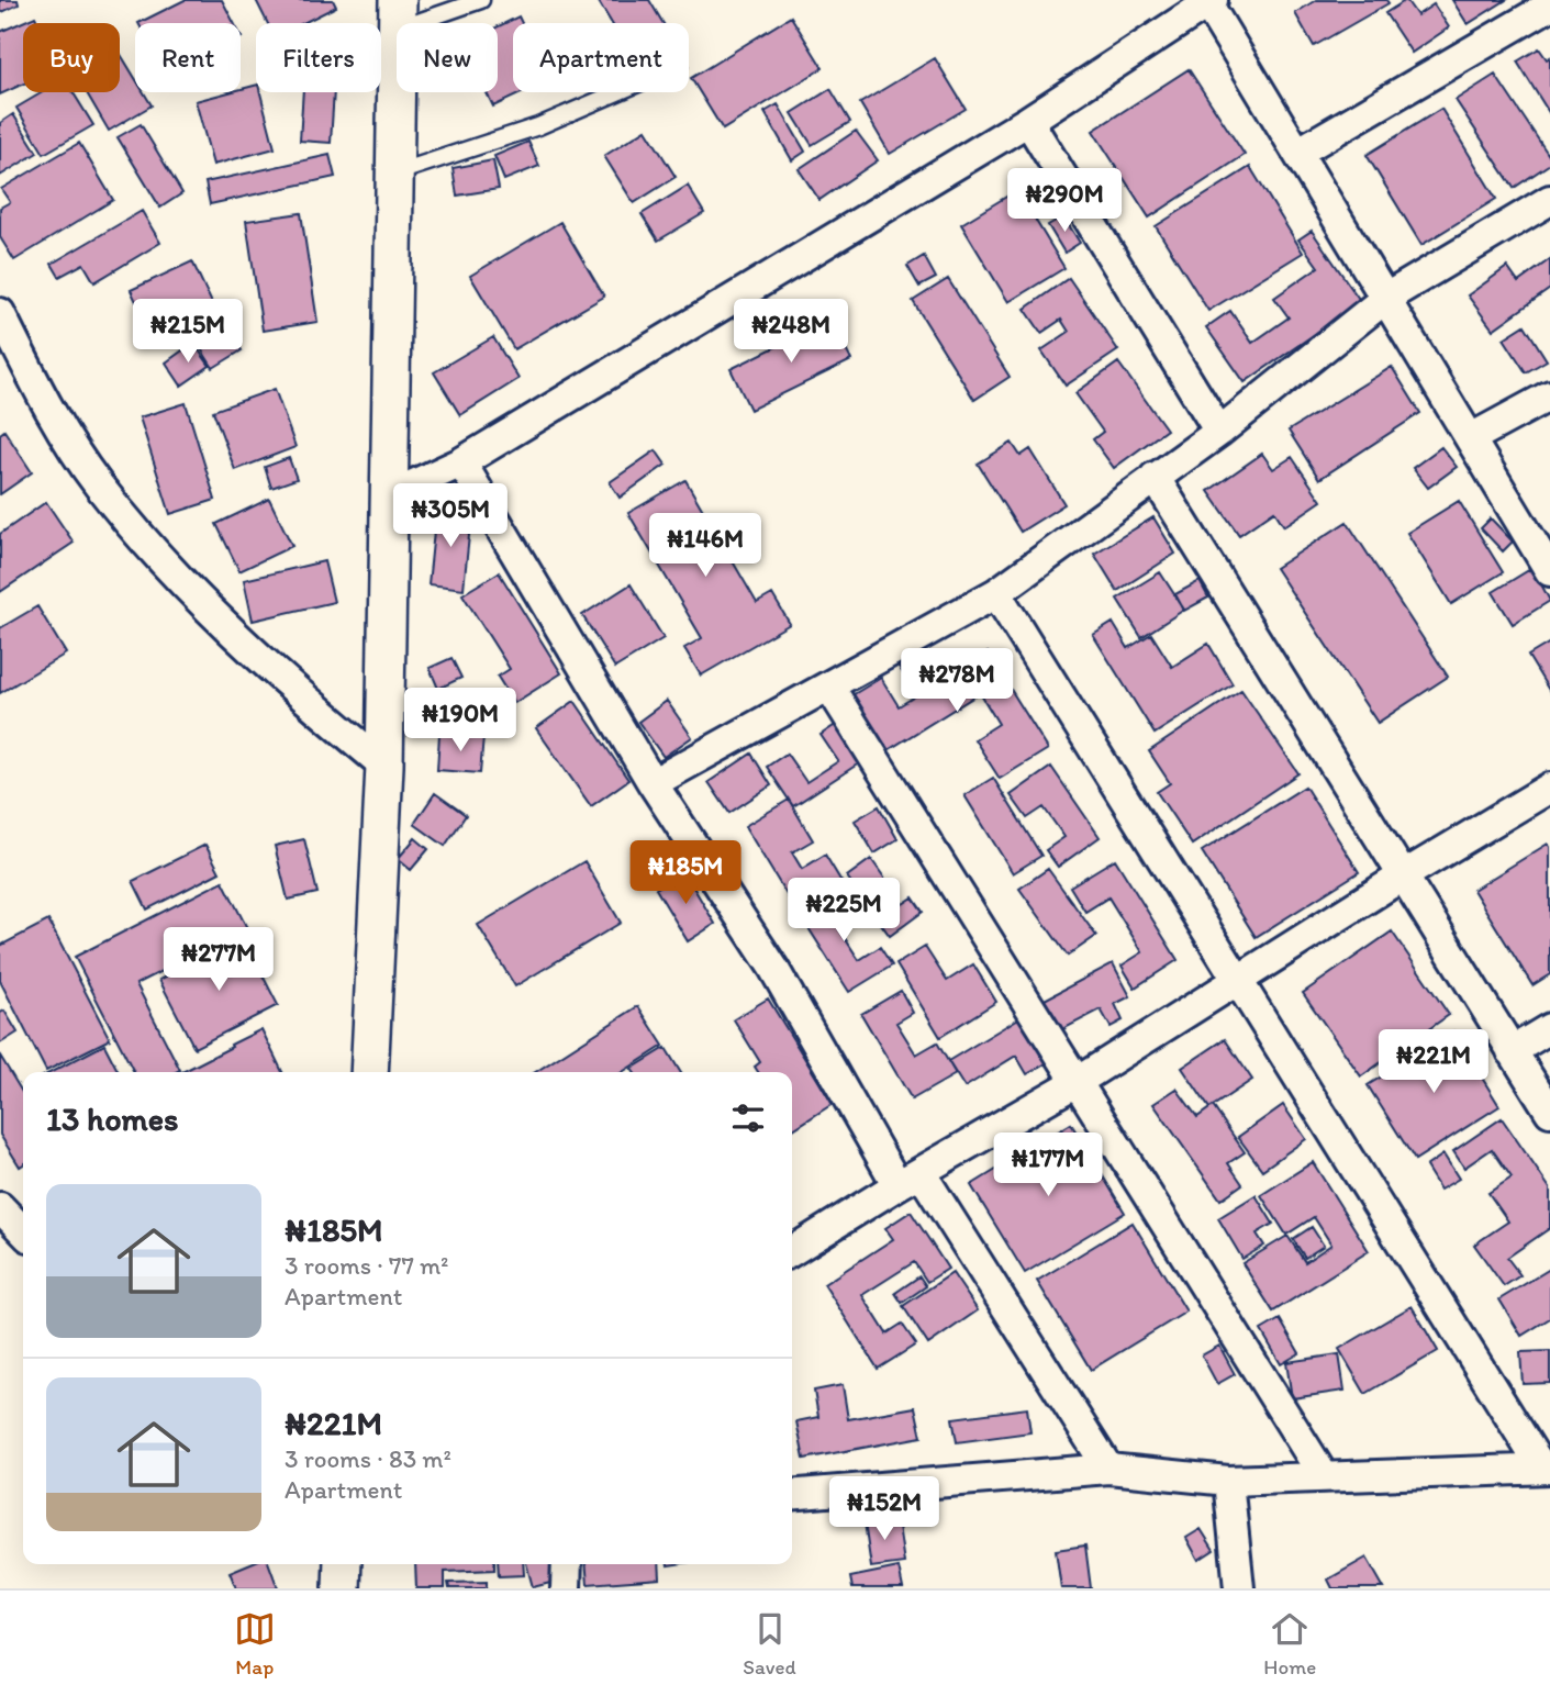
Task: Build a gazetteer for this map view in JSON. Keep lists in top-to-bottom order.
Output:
{
  "page": {
    "chip": [
      "Buy",
      "Rent",
      "Filters",
      "New",
      "Apartment"
    ],
    "price": [
      "₦290M",
      "₦215M",
      "₦248M",
      "₦305M",
      "₦146M",
      "₦278M",
      "₦190M",
      "₦185M",
      "₦225M",
      "₦277M",
      "₦221M",
      "₦177M",
      "₦152M"
    ],
    "heading": "13 homes",
    "list": [
      {
        "name": "₦185M",
        "note": "3 rooms · 77 m² · Apartment"
      },
      {
        "name": "₦221M",
        "note": "3 rooms · 83 m² · Apartment"
      }
    ],
    "tabs": ["Map", "Saved", "Home"]
  }
}
